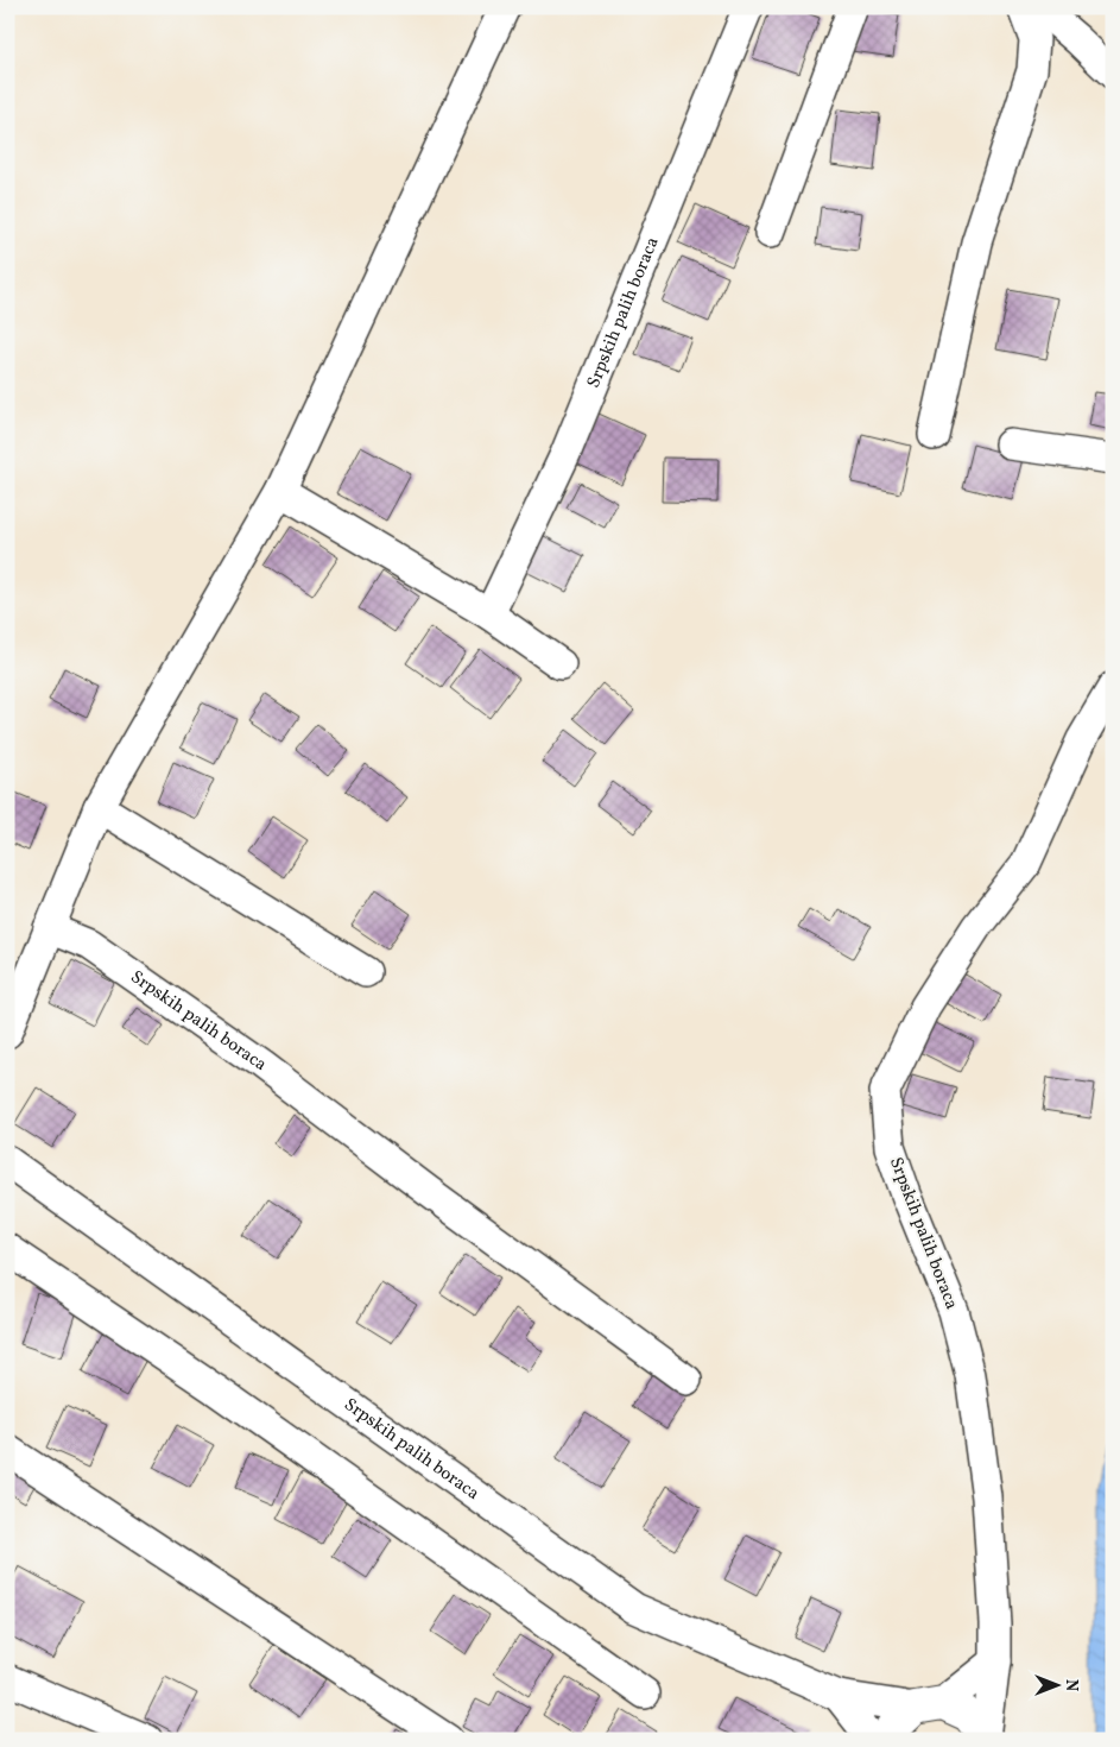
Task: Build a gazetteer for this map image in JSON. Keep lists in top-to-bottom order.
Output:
{
  "streets": {
    "street": ["Srpskih palih boraca"]
  },
  "north": "right"
}
